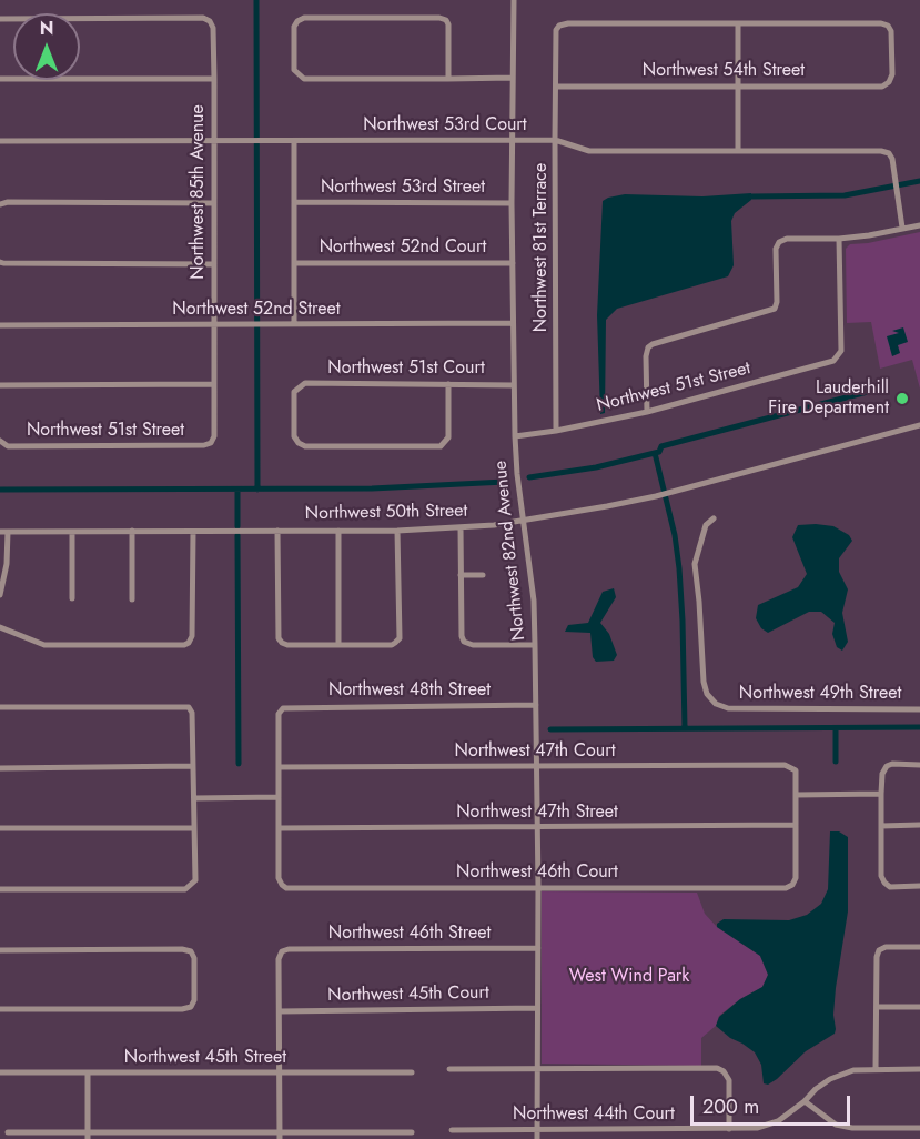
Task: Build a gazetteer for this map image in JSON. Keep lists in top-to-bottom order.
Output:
{
  "streets": {
    "street": [
      "Northwest 54th Street",
      "Northwest 53rd Court",
      "Northwest 53rd Street",
      "Northwest 85th Avenue",
      "Northwest 52nd Court",
      "Northwest 81st Terrace",
      "Northwest 52nd Street",
      "Northwest 51st Court",
      "Northwest 51st Street",
      "Northwest 50th Street",
      "Northwest 82nd Avenue",
      "Northwest 48th Street",
      "Northwest 49th Street",
      "Northwest 47th Court",
      "Northwest 47th Street",
      "Northwest 46th Court",
      "Northwest 46th Street",
      "Northwest 45th Court",
      "Northwest 45th Street",
      "Northwest 44th Court"
    ]
  },
  "crossings": [
    ["Northwest 54th Street", "Northwest 81st Terrace"],
    ["Northwest 53rd Court", "Northwest 85th Avenue"],
    ["Northwest 53rd Court", "Northwest 81st Terrace"],
    ["Northwest 53rd Court", "Northwest 82nd Avenue"],
    ["Northwest 53rd Street", "Northwest 82nd Avenue"],
    ["Northwest 85th Avenue", "Northwest 52nd Street"],
    ["Northwest 85th Avenue", "Northwest 51st Street"],
    ["Northwest 52nd Court", "Northwest 82nd Avenue"],
    ["Northwest 81st Terrace", "Northwest 51st Street"],
    ["Northwest 52nd Street", "Northwest 82nd Avenue"],
    ["Northwest 51st Court", "Northwest 82nd Avenue"],
    ["Northwest 51st Street", "Northwest 82nd Avenue"],
    ["Northwest 50th Street", "Northwest 82nd Avenue"],
    ["Northwest 82nd Avenue", "Northwest 48th Street"],
    ["Northwest 82nd Avenue", "Northwest 47th Court"],
    ["Northwest 82nd Avenue", "Northwest 47th Street"],
    ["Northwest 82nd Avenue", "Northwest 46th Court"],
    ["Northwest 82nd Avenue", "Northwest 46th Street"],
    ["Northwest 82nd Avenue", "Northwest 45th Court"],
    ["Northwest 82nd Avenue", "Northwest 44th Court"],
    ["Northwest 48th Street", "Northwest 47th Court"],
    ["Northwest 47th Street", "Northwest 46th Court"],
    ["Northwest 46th Street", "Northwest 45th Court"]
  ],
  "parks": ["West Wind Park"],
  "places": ["Lauderhill Fire Department"],
  "scale_bar": "200 m",
  "north": "top"
}
